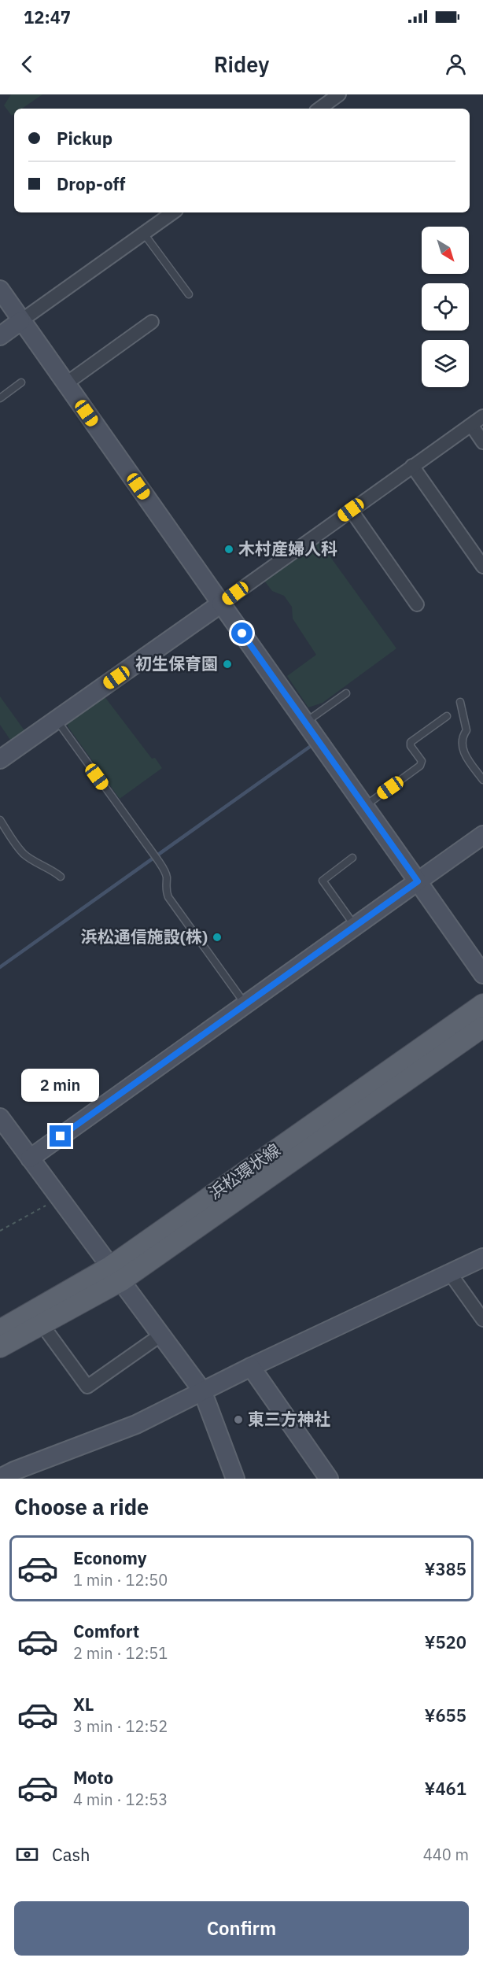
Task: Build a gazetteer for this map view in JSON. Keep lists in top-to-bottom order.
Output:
{
  "streets": {
    "main road": ["浜松環状線"]
  },
  "places": [
    "木村産婦人科",
    "初生保育園",
    "浜松通信施設(株)",
    "東三方神社"
  ],
  "north": "bottom right",
  "page": {
    "status": "12:47",
    "header": "Ridey",
    "banner": ["Pickup", "Drop-off"],
    "bubble": "2 min",
    "heading": "Choose a ride",
    "list": [
      {
        "name": "Economy",
        "note": "1 min · 12:50",
        "value": "¥385"
      },
      {
        "name": "Comfort",
        "note": "2 min · 12:51",
        "value": "¥520"
      },
      {
        "name": "XL",
        "note": "3 min · 12:52",
        "value": "¥655"
      },
      {
        "name": "Moto",
        "note": "4 min · 12:53",
        "value": "¥461"
      }
    ],
    "pay": ["Cash", "440 m"],
    "buttons": "Confirm"
  }
}
